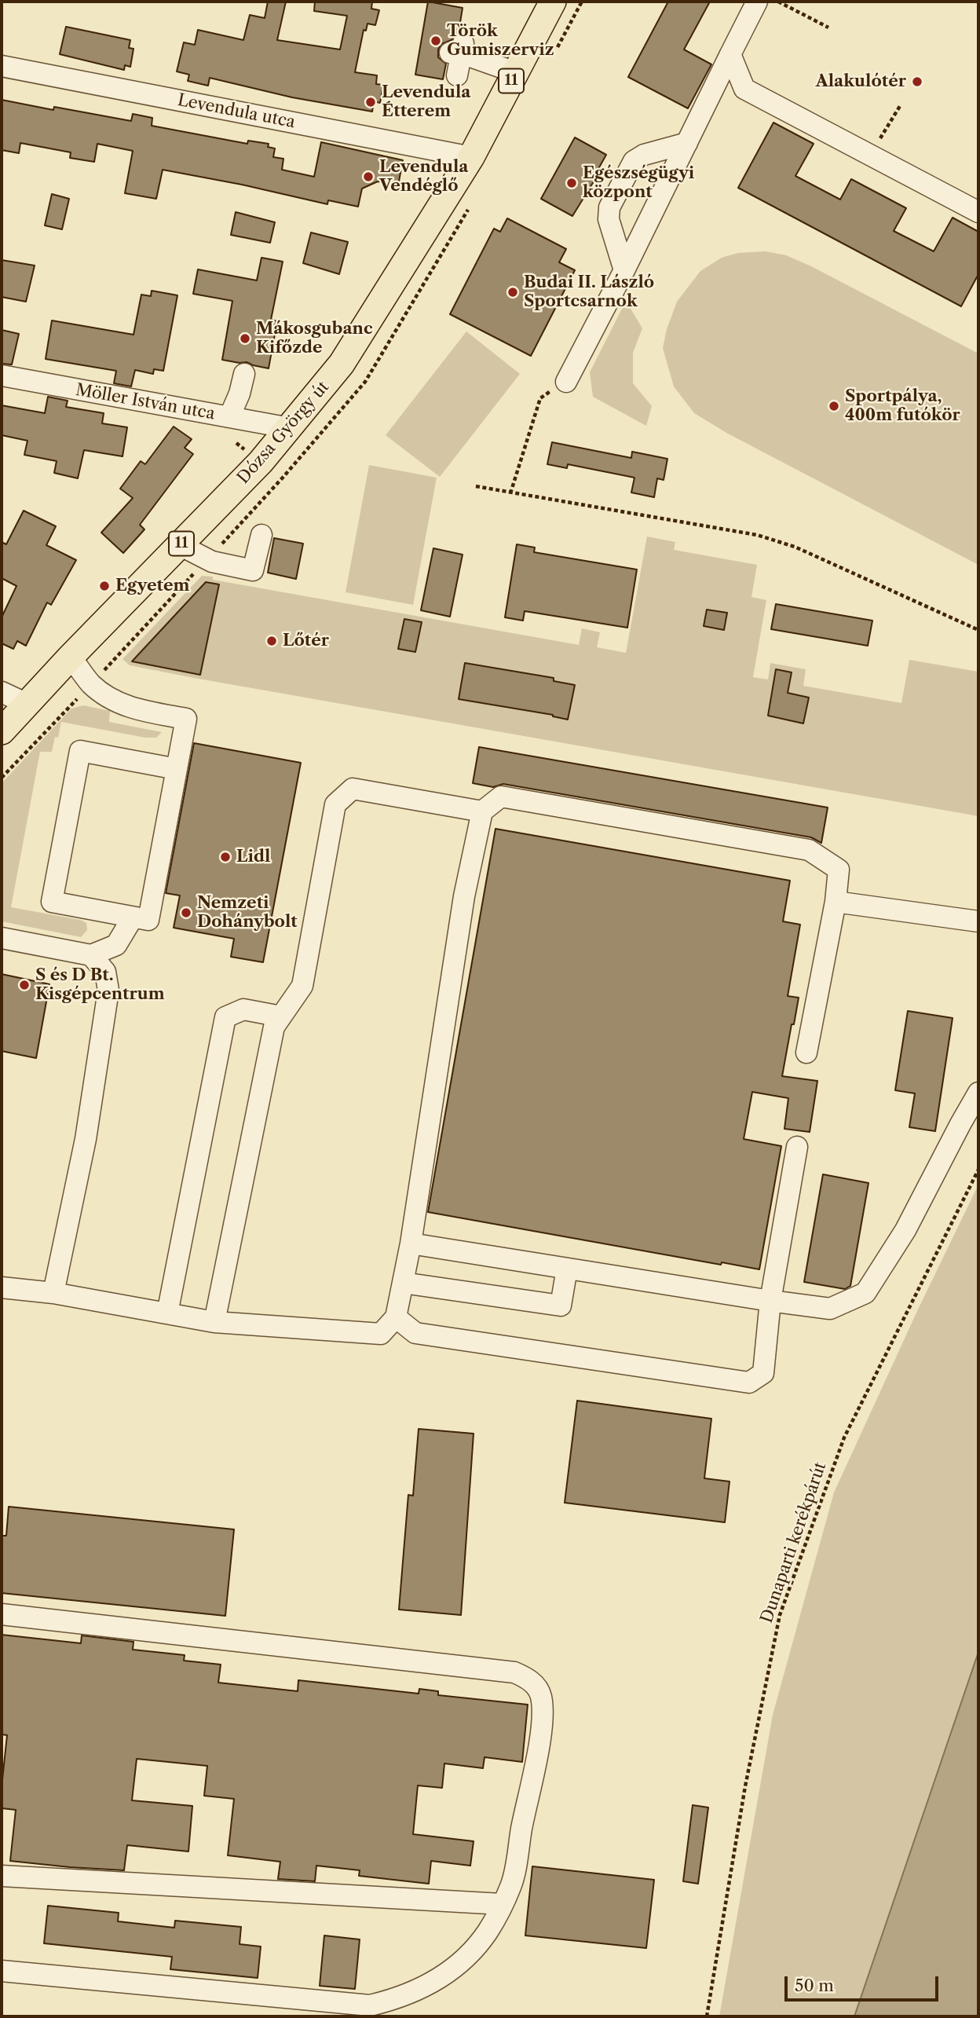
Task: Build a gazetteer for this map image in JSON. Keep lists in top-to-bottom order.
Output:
{
  "streets": {
    "main road": ["11", "Dózsa György út"],
    "street": ["Levendula utca", "Möller István utca"],
    "path": ["Dunaparti kerékpárút"]
  },
  "crossings": [
    ["Levendula utca", "Dózsa György út"],
    ["Möller István utca", "Dózsa György út"]
  ],
  "places": [
    "Török Gumiszerviz",
    "Alakulótér",
    "Levendula Étterem",
    "Levendula Vendéglő",
    "Egészségügyi központ",
    "Budai II. László Sportcsarnok",
    "Mákosgubanc Kifőzde",
    "Sportpálya, 400m futókör",
    "Egyetem",
    "Lőtér",
    "Lidl",
    "Nemzeti Dohánybolt",
    "S és D Bt. Kisgépcentrum"
  ],
  "scale_bar": "50 m"
}
